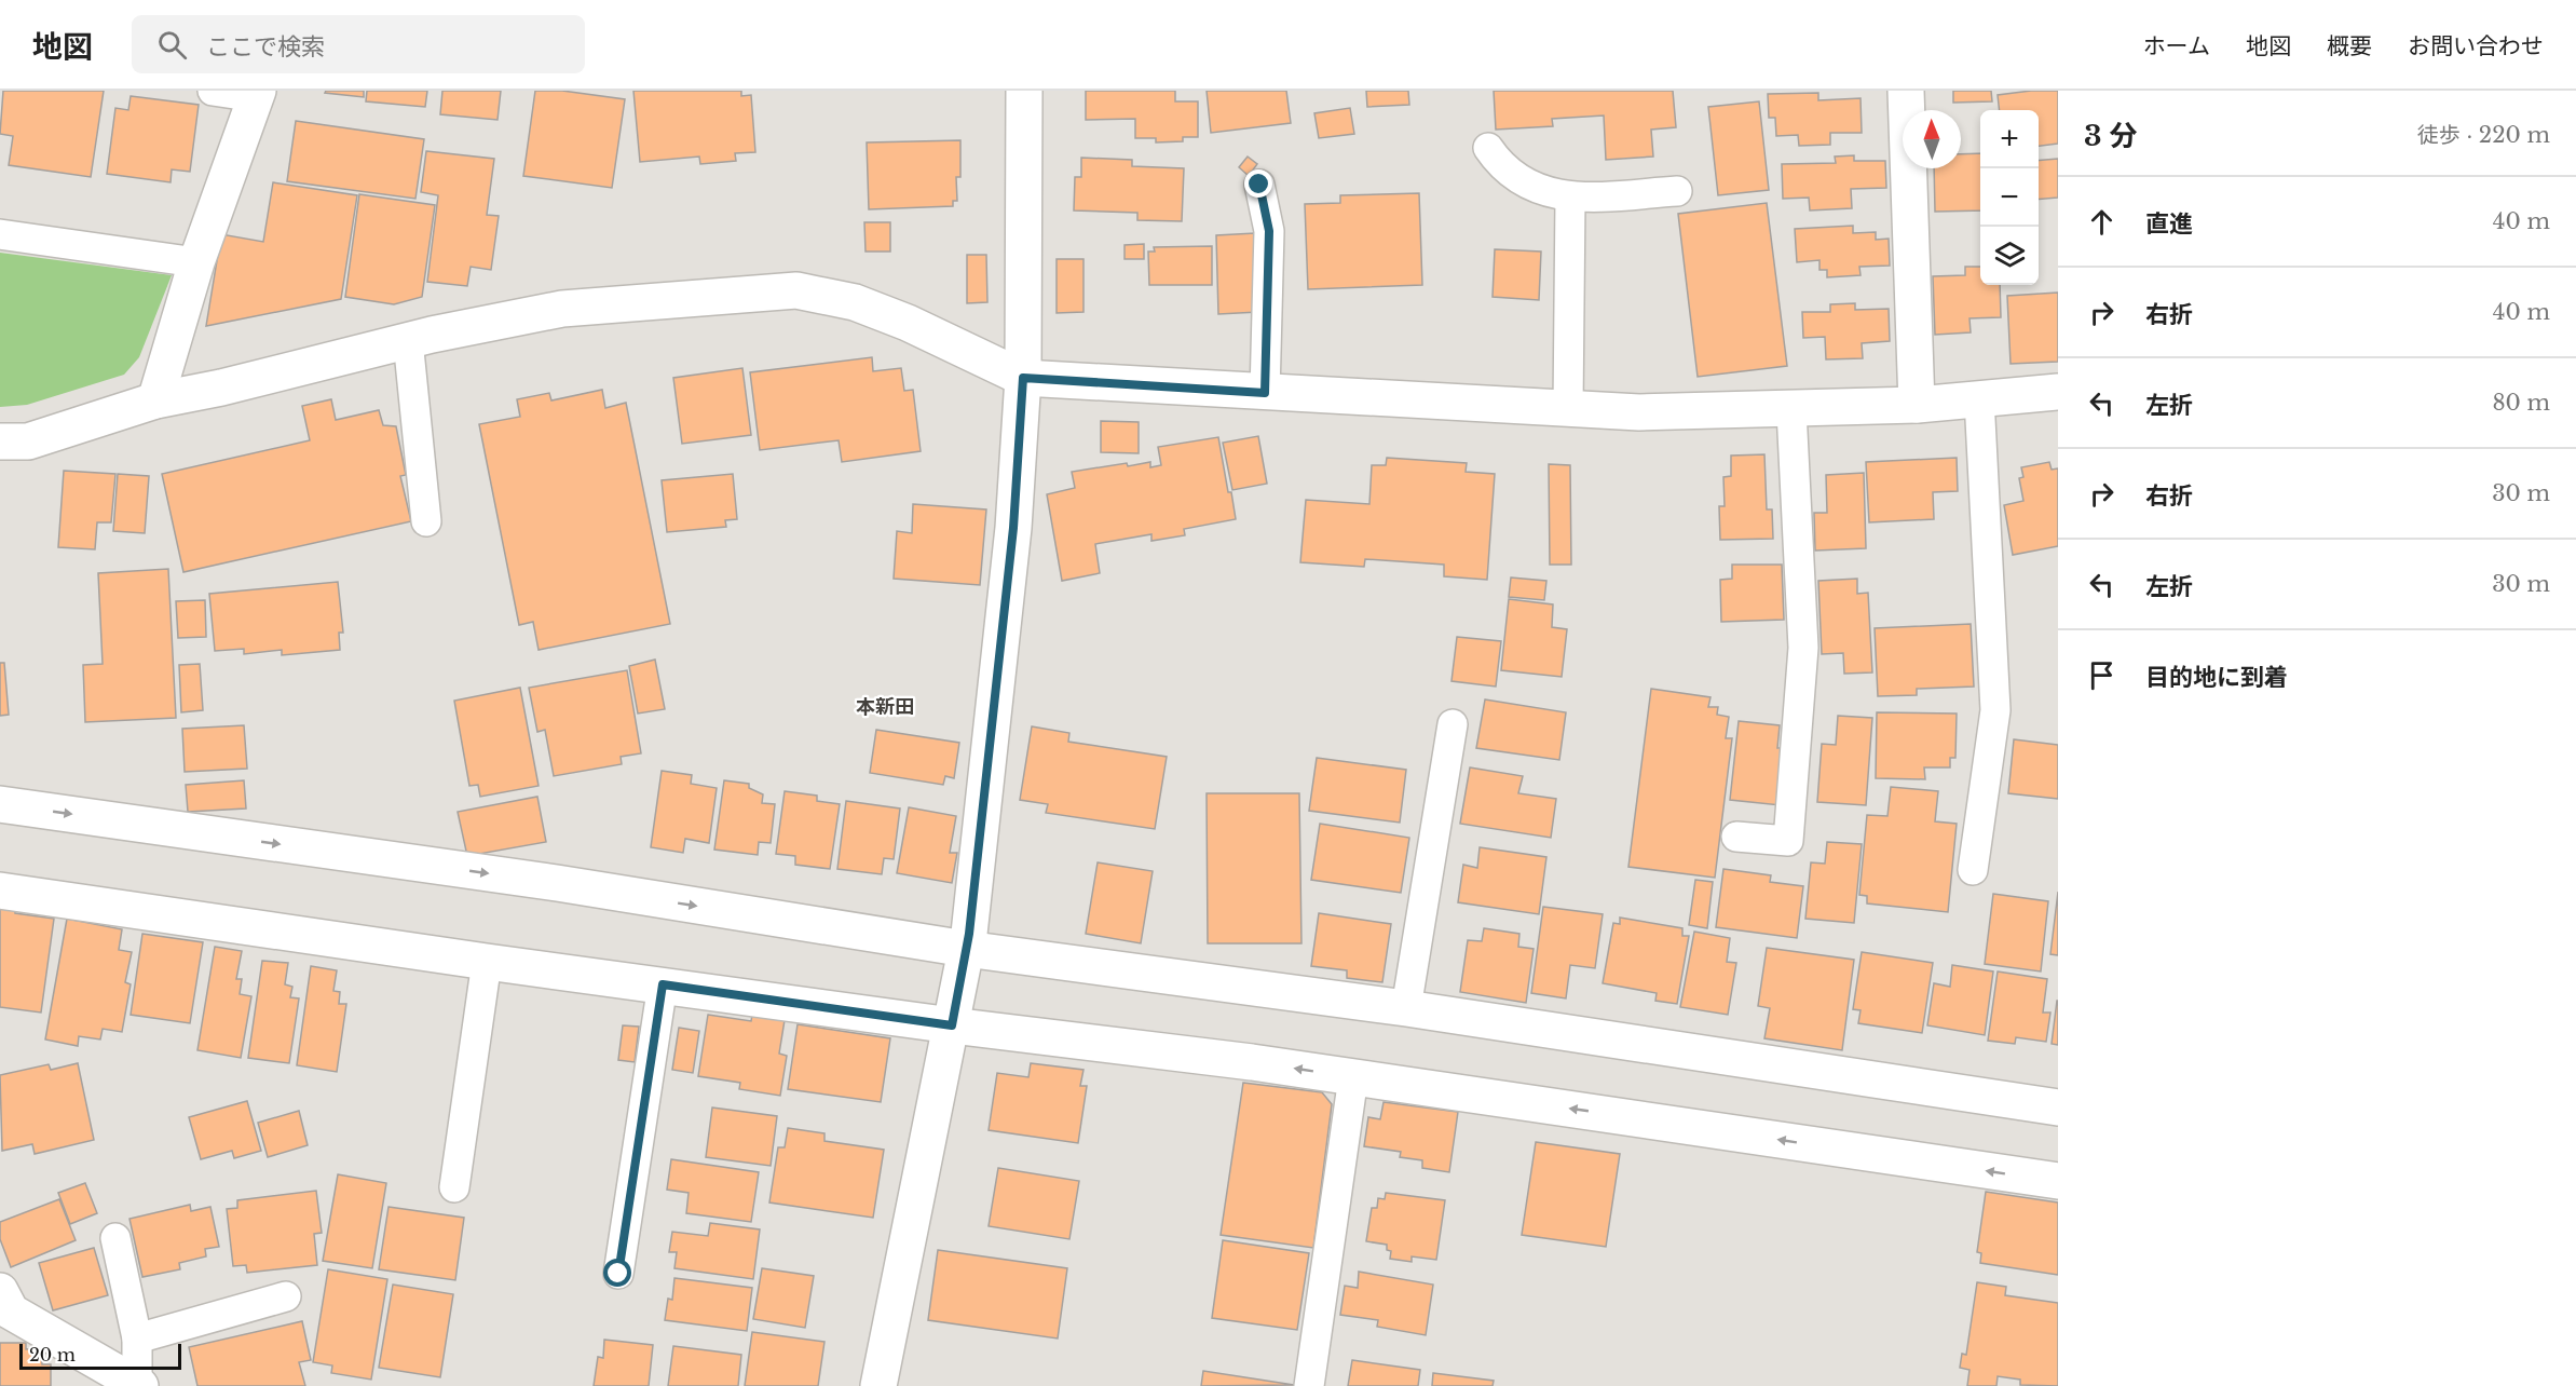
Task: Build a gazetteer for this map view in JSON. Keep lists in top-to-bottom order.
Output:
{
  "districts": ["本新田"],
  "scale_bar": "20 m",
  "north": "top",
  "page": {
    "header": "地図",
    "search": "ここで検索",
    "nav": [
      "ホーム",
      "地図",
      "概要",
      "お問い合わせ"
    ],
    "heading": ["3 分", "徒歩 · 220 m"],
    "map_buttons": ["+", "−"],
    "list": [
      ["直進", "40 m"],
      ["右折", "40 m"],
      ["左折", "80 m"],
      ["右折", "30 m"],
      ["左折", "30 m"],
      "目的地に到着"
    ],
    "scale": "20 m"
  }
}
